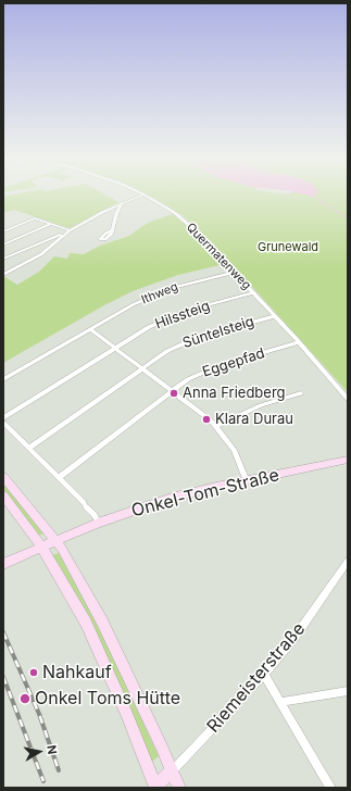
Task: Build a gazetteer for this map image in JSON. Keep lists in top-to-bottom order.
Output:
{
  "streets": {
    "main road": ["Onkel-Tom-Straße", "Riemeisterstraße"],
    "street": [
      "Quermatenweg",
      "Ithweg",
      "Hilssteig",
      "Süntelsteig",
      "Eggepfad"
    ]
  },
  "crossings": [
    ["Quermatenweg", "Ithweg"],
    ["Quermatenweg", "Hilssteig"],
    ["Quermatenweg", "Süntelsteig"],
    ["Quermatenweg", "Eggepfad"]
  ],
  "parks": ["Grunewald"],
  "places": [
    "Anna Friedberg",
    "Klara Durau",
    "Nahkauf",
    "Onkel Toms Hütte"
  ],
  "north": "right"
}
